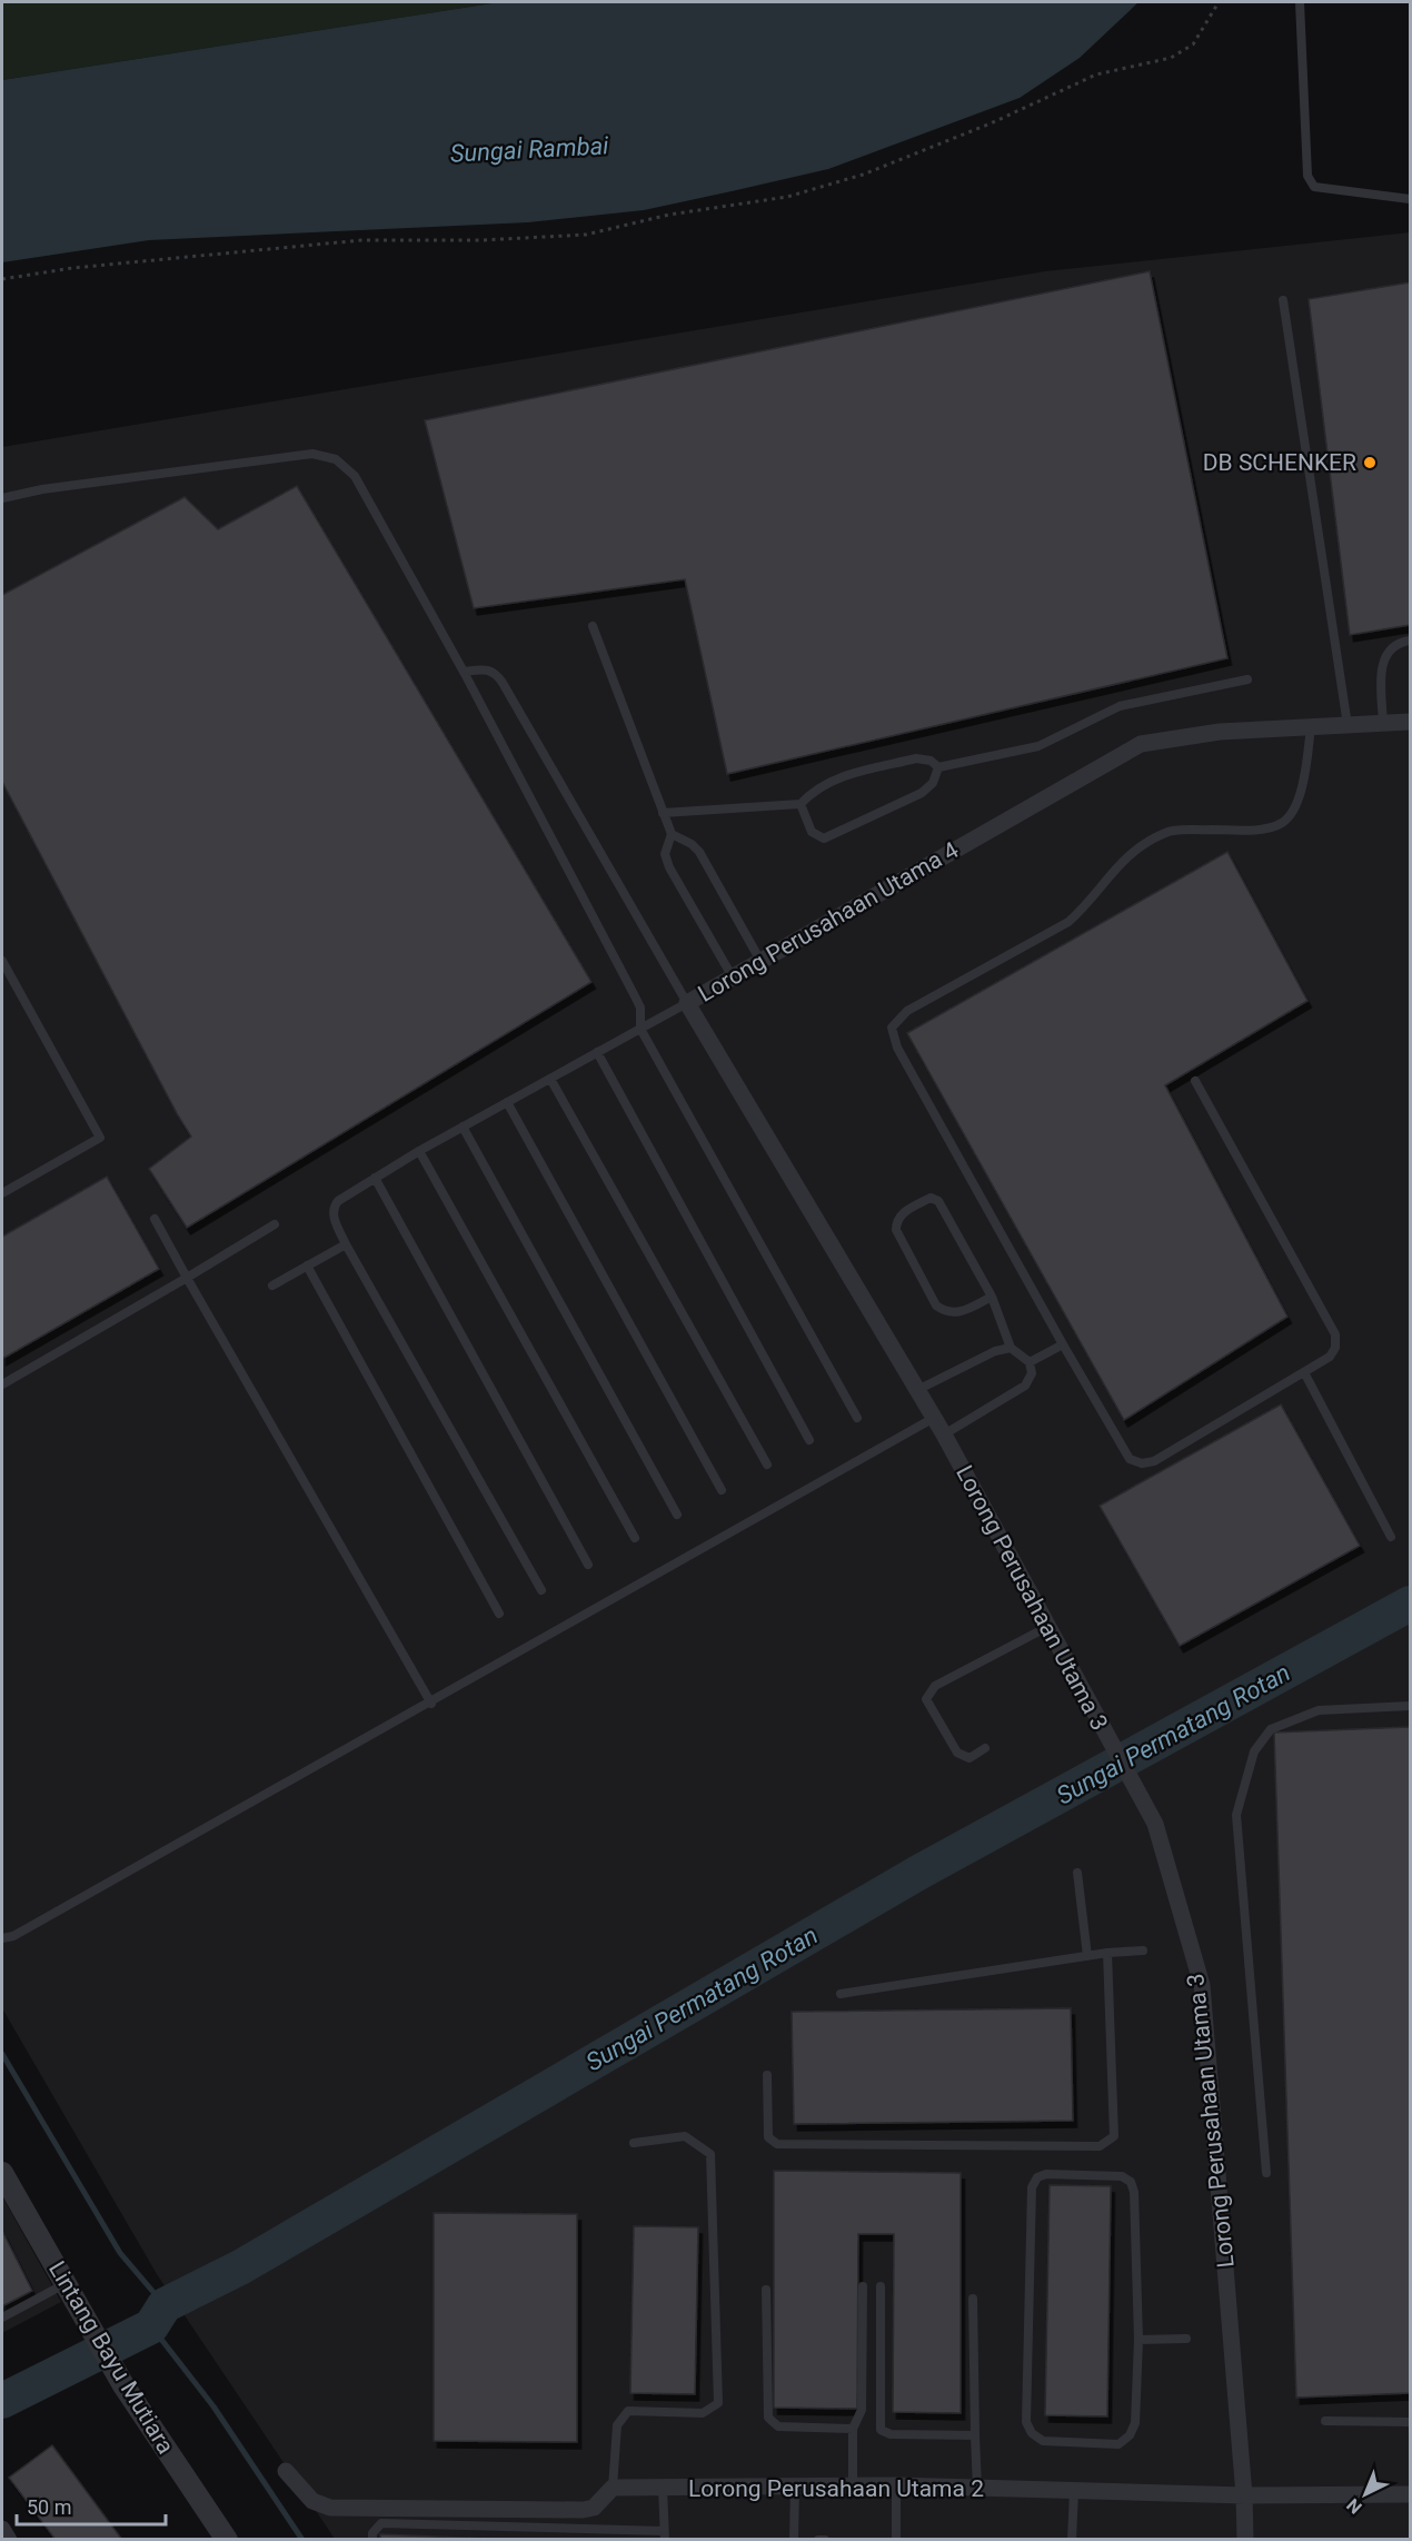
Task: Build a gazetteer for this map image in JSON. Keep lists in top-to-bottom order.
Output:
{
  "streets": {
    "street": [
      "Lorong Perusahaan Utama 4",
      "Lorong Perusahaan Utama 3",
      "Lintang Bayu Mutiara",
      "Lorong Perusahaan Utama 2"
    ]
  },
  "crossings": [
    ["Lorong Perusahaan Utama 4", "Lorong Perusahaan Utama 3"],
    ["Lorong Perusahaan Utama 3", "Lorong Perusahaan Utama 2"]
  ],
  "water": ["Sungai Rambai", "Sungai Permatang Rotan"],
  "places": ["DB SCHENKER"],
  "scale_bar": "50 m",
  "north": "bottom left"
}
